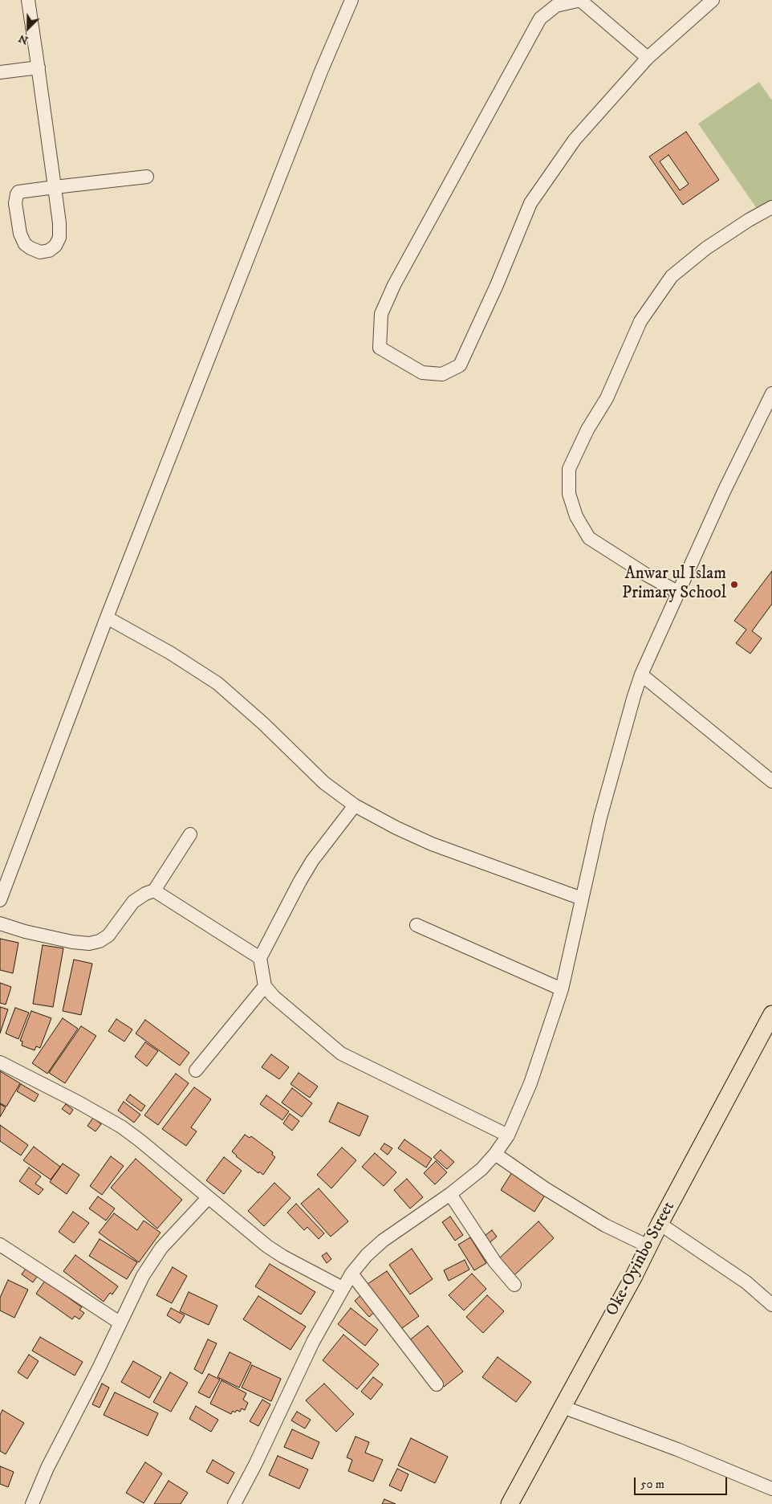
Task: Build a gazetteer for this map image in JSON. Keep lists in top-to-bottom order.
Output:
{
  "streets": {
    "main road": ["Oke-Oyinbo Street"]
  },
  "places": ["Anwar ul Islam Primary School"],
  "scale_bar": "50 m",
  "north": "bottom left"
}
